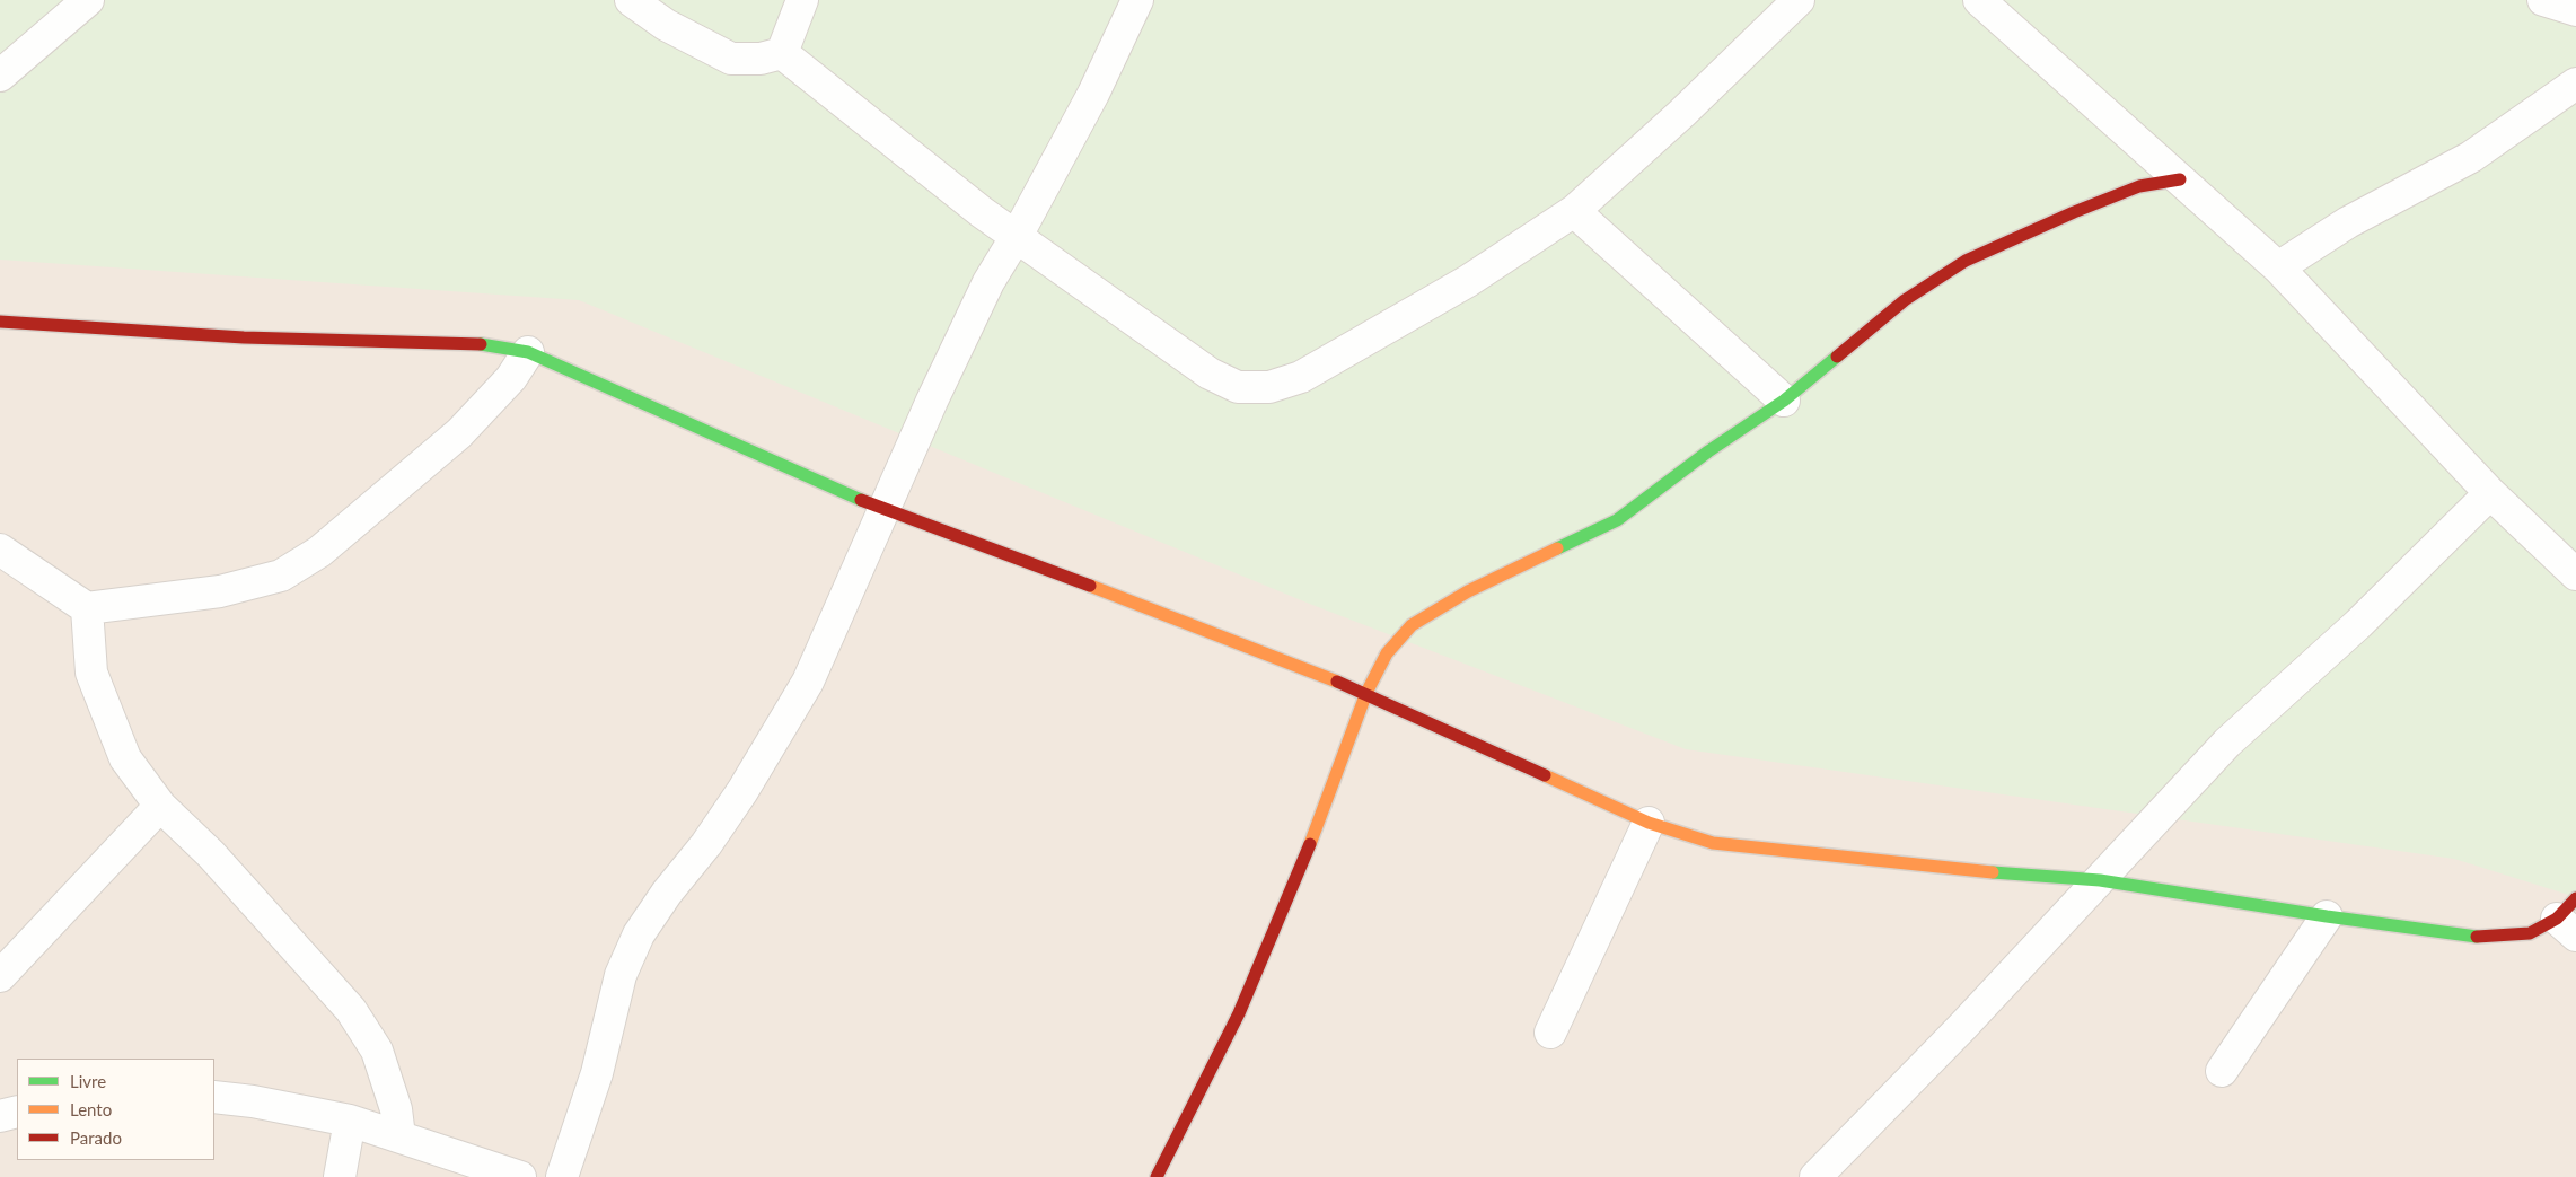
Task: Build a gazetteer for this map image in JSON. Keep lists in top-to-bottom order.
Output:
{
  "legend": ["Livre", "Lento", "Parado"]
}
